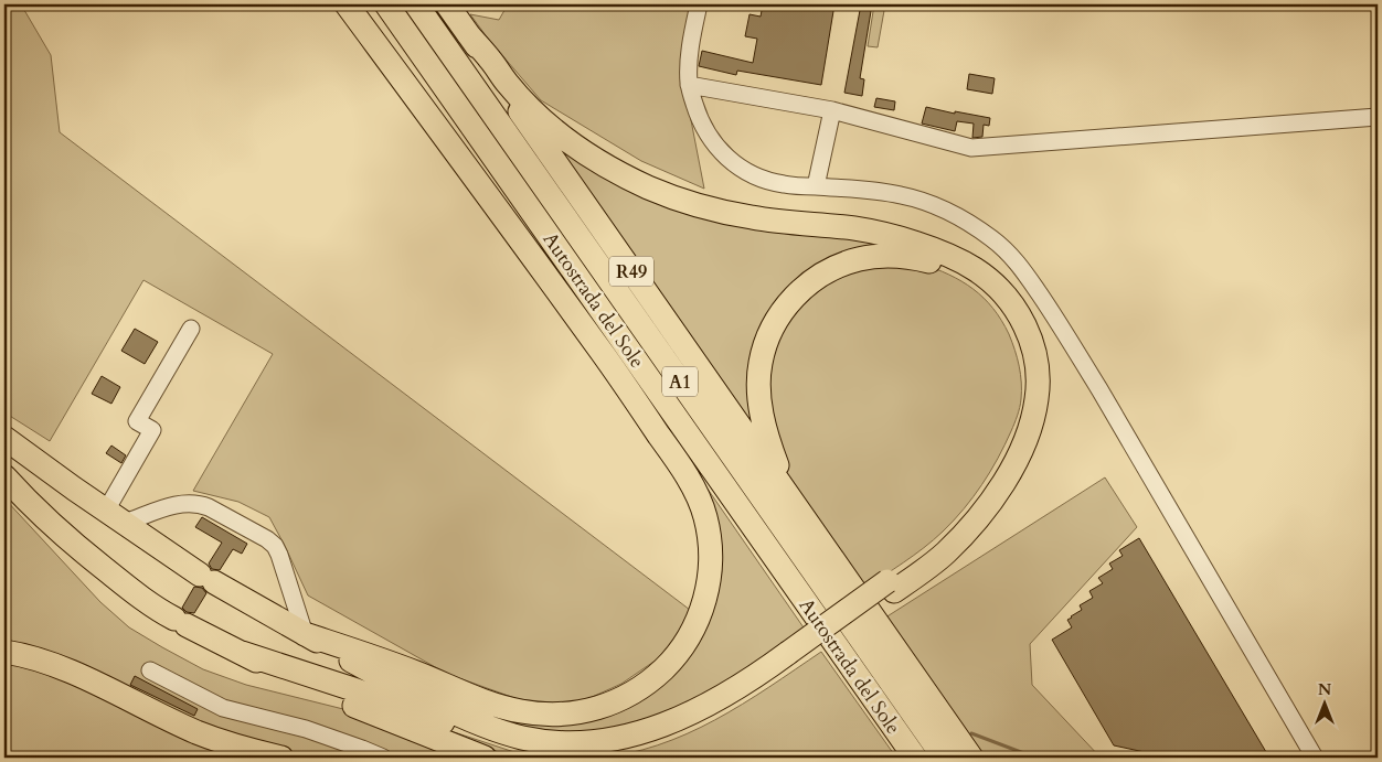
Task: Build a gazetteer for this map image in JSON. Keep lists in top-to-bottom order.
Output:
{
  "streets": {
    "highway": ["R49", "Autostrada del Sole", "A1"]
  },
  "north": "top"
}
